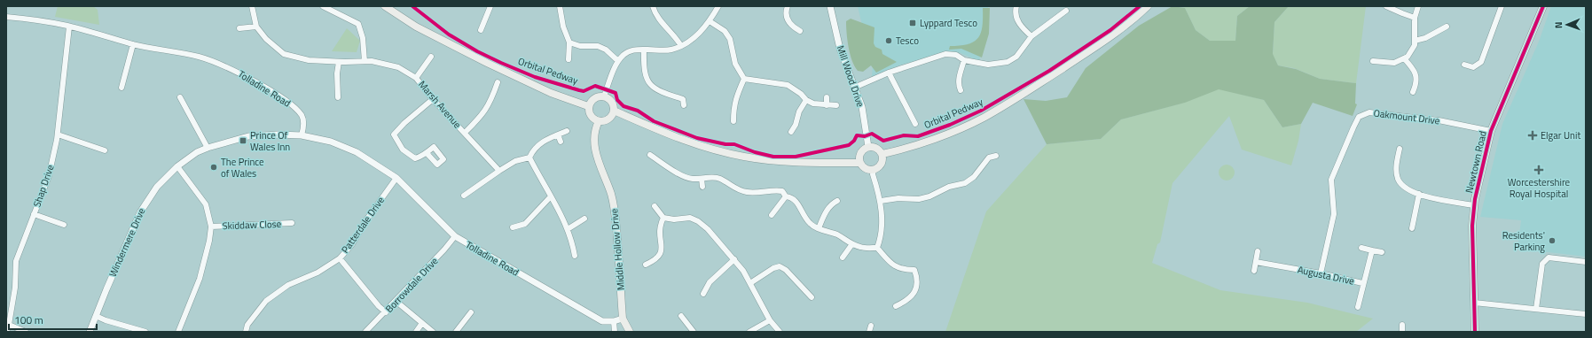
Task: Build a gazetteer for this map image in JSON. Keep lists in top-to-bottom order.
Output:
{
  "streets": {
    "main road": ["Newtown Road", "Middle Hollow Drive"],
    "street": [
      "Mill Wood Drive",
      "Tolladine Road",
      "Marsh Avenue",
      "Oakmount Drive",
      "Shap Drive",
      "Skiddaw Close",
      "Patterdale Drive",
      "Windermere Drive",
      "Augusta Drive",
      "Borrowdale Drive"
    ],
    "cycle path": ["Orbital Pedway"]
  },
  "crossings": [
    ["Tolladine Road", "Shap Drive"],
    ["Tolladine Road", "Patterdale Drive"],
    ["Tolladine Road", "Windermere Drive"],
    ["Tolladine Road", "Middle Hollow Drive"],
    ["Tolladine Road", "Borrowdale Drive"],
    ["Oakmount Drive", "Newtown Road"],
    ["Oakmount Drive", "Augusta Drive"]
  ],
  "places": {
    "transit": ["Lyppard Tesco", "Prince Of Wales Inn"],
    "other": ["Tesco", "The Prince of Wales", "Residents' Parking"],
    "health": ["Elgar Unit", "Worcestershire Royal Hospital"]
  },
  "scale_bar": "100 m",
  "north": "left"
}
